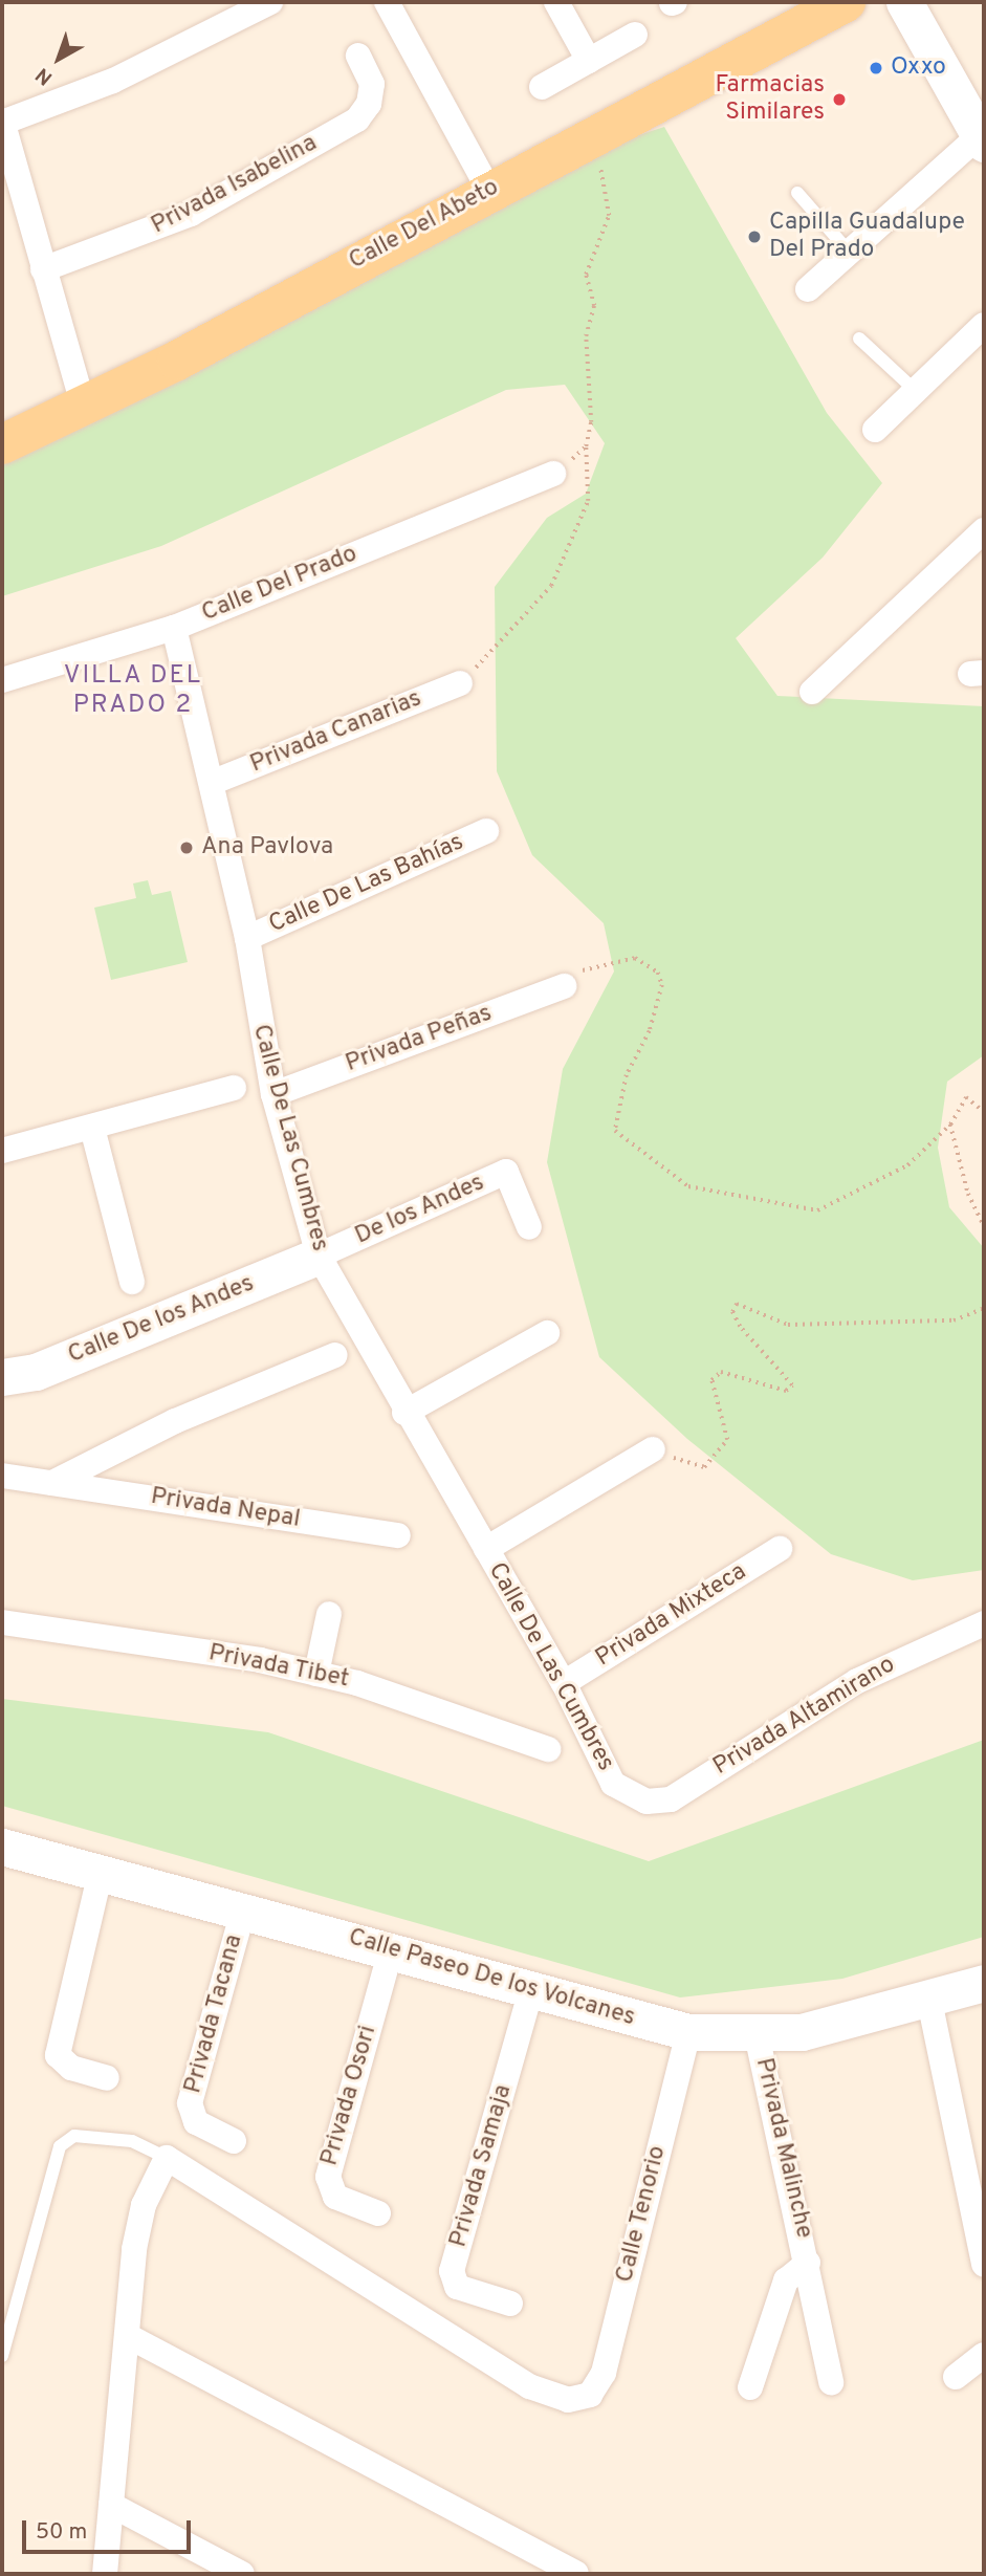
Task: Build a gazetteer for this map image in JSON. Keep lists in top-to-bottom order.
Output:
{
  "streets": {
    "main road": ["Calle Del Abeto"],
    "street": [
      "Privada Isabelina",
      "Calle Del Prado",
      "Privada Canarias",
      "Calle De Las Bahías",
      "Privada Peñas",
      "Calle De Las Cumbres",
      "De los Andes",
      "Calle De los Andes",
      "Privada Nepal",
      "Privada Mixteca",
      "Privada Tibet",
      "Privada Altamirano",
      "Calle Paseo De los Volcanes",
      "Privada Tacana",
      "Privada Osori",
      "Privada Malinche",
      "Privada Samaja",
      "Calle Tenorio"
    ]
  },
  "crossings": [
    ["Calle Del Prado", "Calle De Las Cumbres"],
    ["Privada Canarias", "Calle De Las Cumbres"],
    ["Calle De Las Bahías", "Calle De Las Cumbres"],
    ["Privada Peñas", "Calle De Las Cumbres"],
    ["Calle De Las Cumbres", "De los Andes"],
    ["Calle De Las Cumbres", "Calle De los Andes"],
    ["Calle De Las Cumbres", "Privada Mixteca"],
    ["Calle De Las Cumbres", "Privada Altamirano"],
    ["De los Andes", "Calle De los Andes"],
    ["Calle Paseo De los Volcanes", "Privada Tacana"],
    ["Calle Paseo De los Volcanes", "Privada Osori"],
    ["Calle Paseo De los Volcanes", "Privada Malinche"],
    ["Calle Paseo De los Volcanes", "Privada Samaja"],
    ["Calle Paseo De los Volcanes", "Calle Tenorio"]
  ],
  "districts": ["VILLA DEL PRADO 2"],
  "places": [
    "Oxxo",
    "Farmacias Similares",
    "Capilla Guadalupe Del Prado",
    "Ana Pavlova"
  ],
  "scale_bar": "50 m",
  "north": "bottom left"
}
